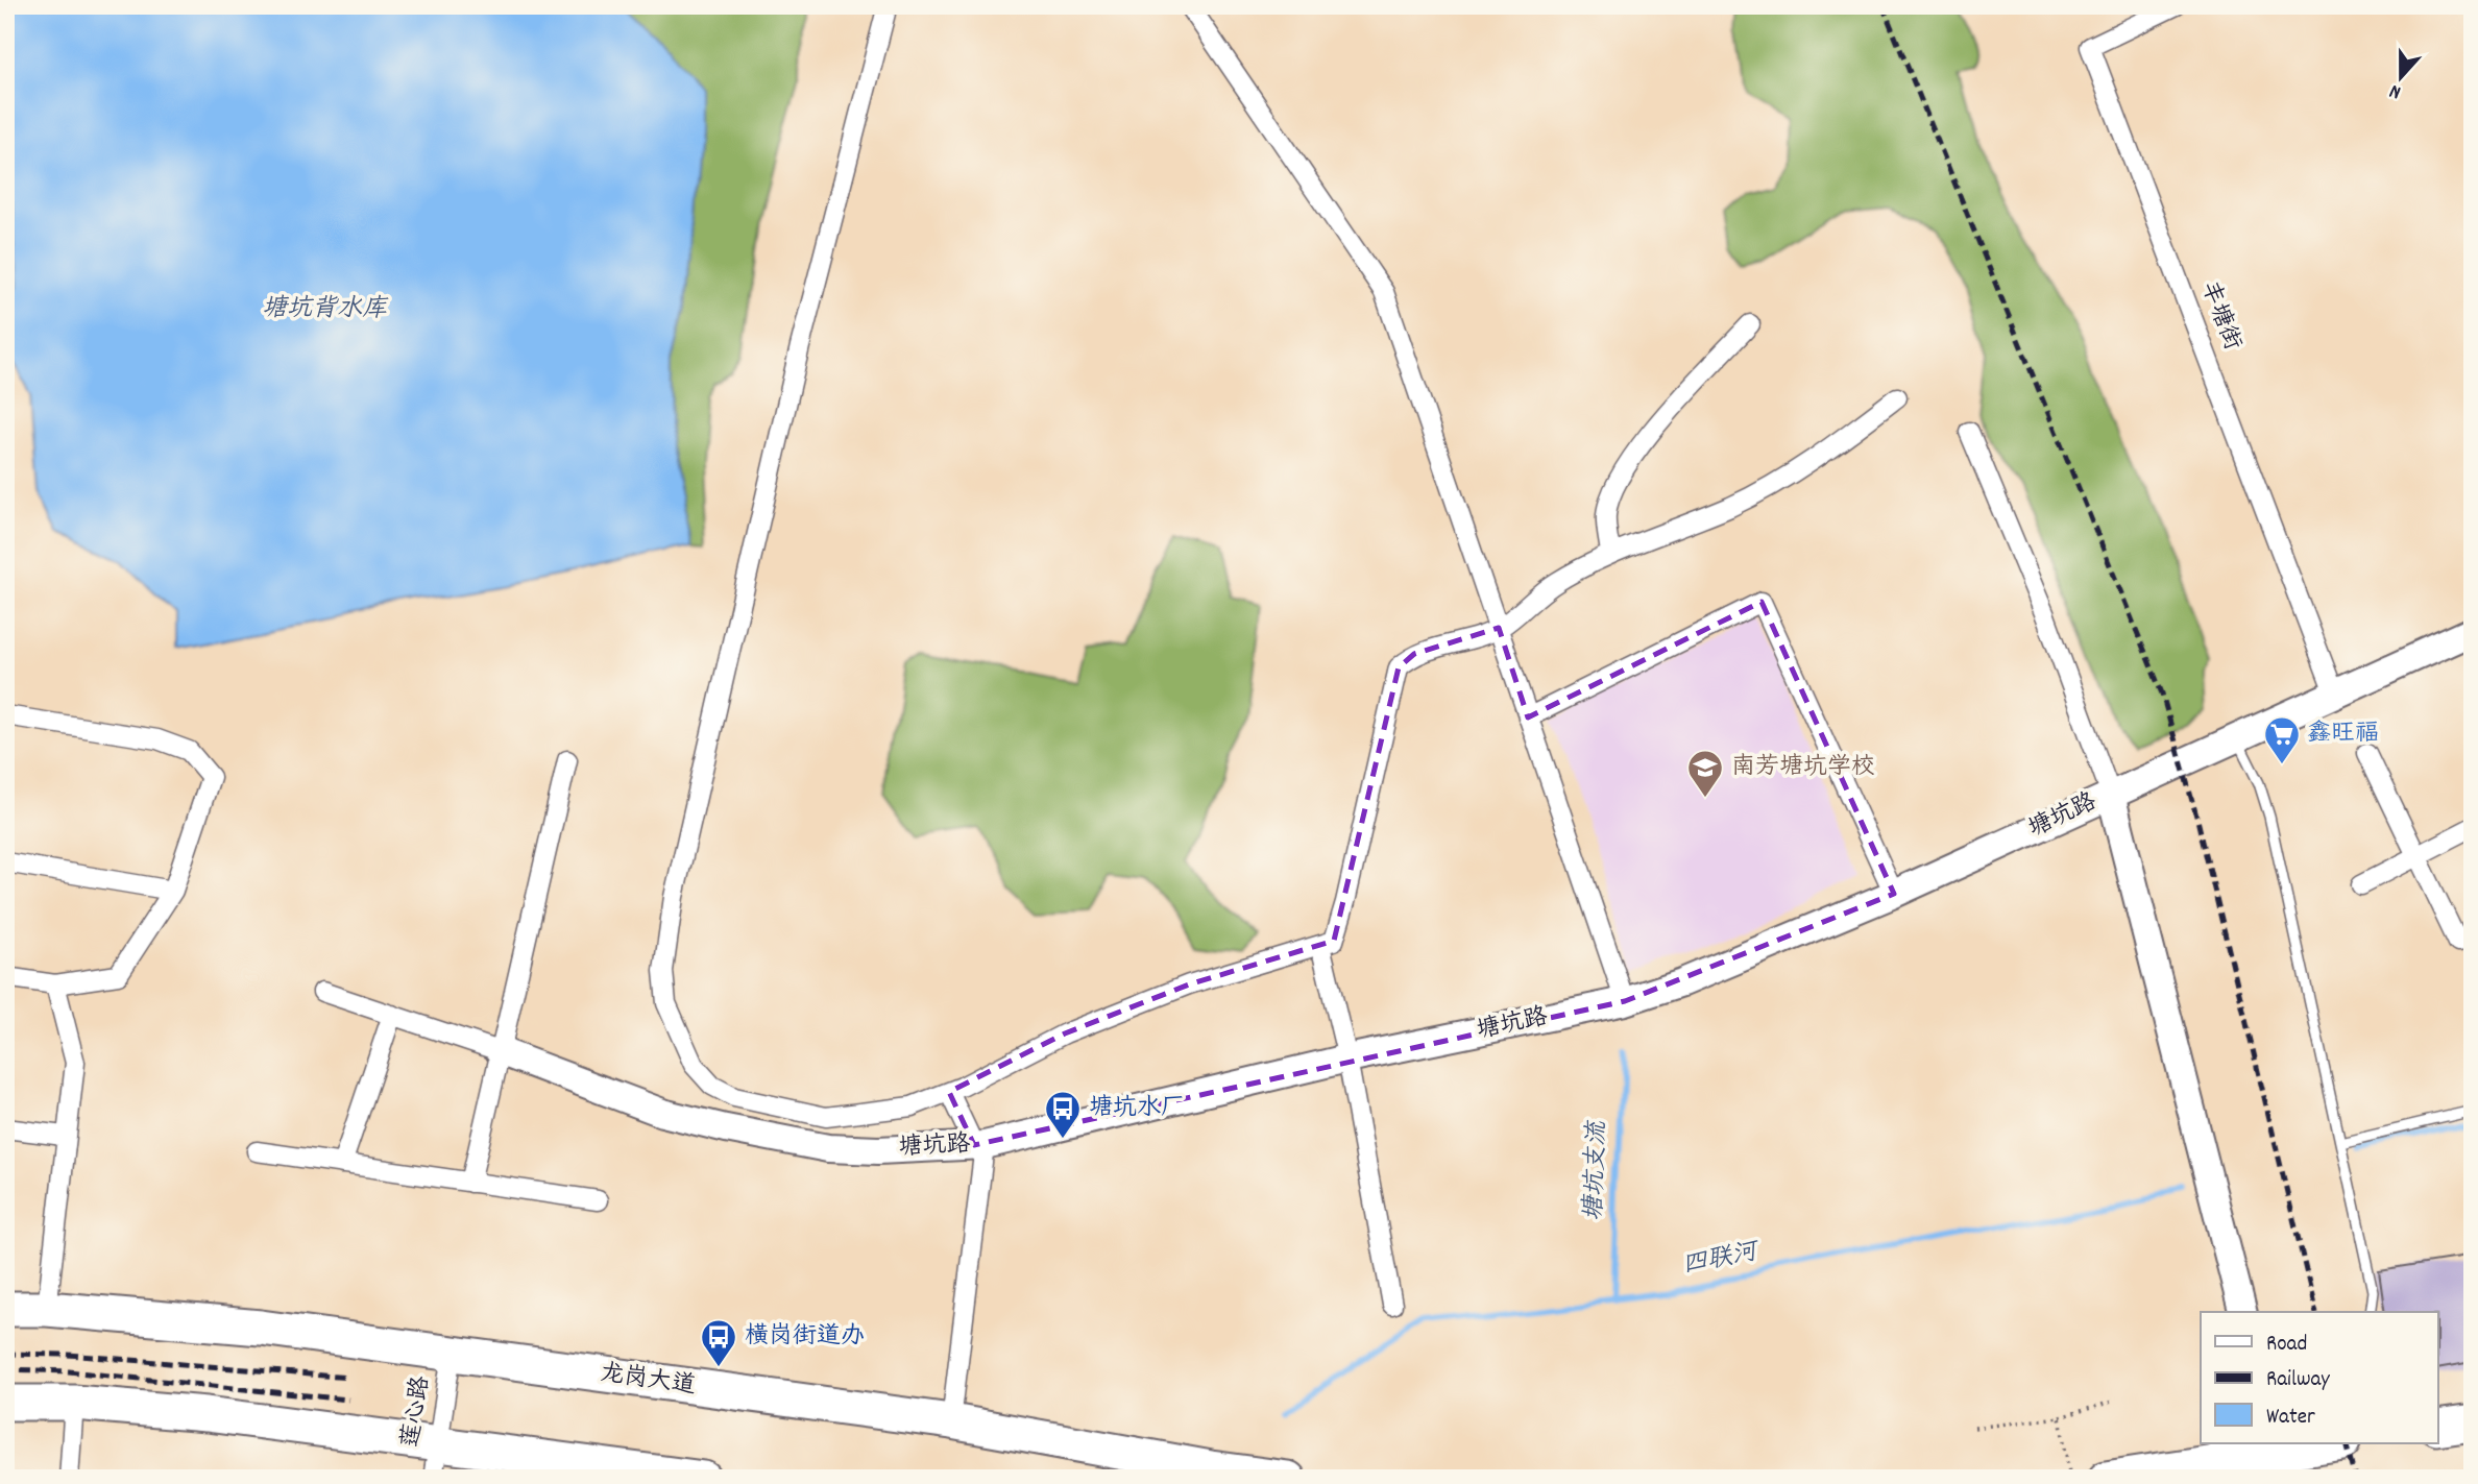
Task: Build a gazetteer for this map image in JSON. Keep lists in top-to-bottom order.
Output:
{
  "streets": {
    "highway": ["龙岗大道"],
    "street": ["丰塘街", "塘坑路", "莲心路"]
  },
  "crossings": [
    ["丰塘街", "塘坑路"],
    ["龙岗大道", "莲心路"]
  ],
  "water": ["塘坑背水库", "塘坑支流", "四联河"],
  "places": {
    "supermarket": ["鑫旺福"],
    "school or university": ["南芳塘坑学校"],
    "bus stop": ["塘坑水厂", "横岗街道办"]
  },
  "legend": ["Road", "Railway", "Water"],
  "north": "bottom"
}
